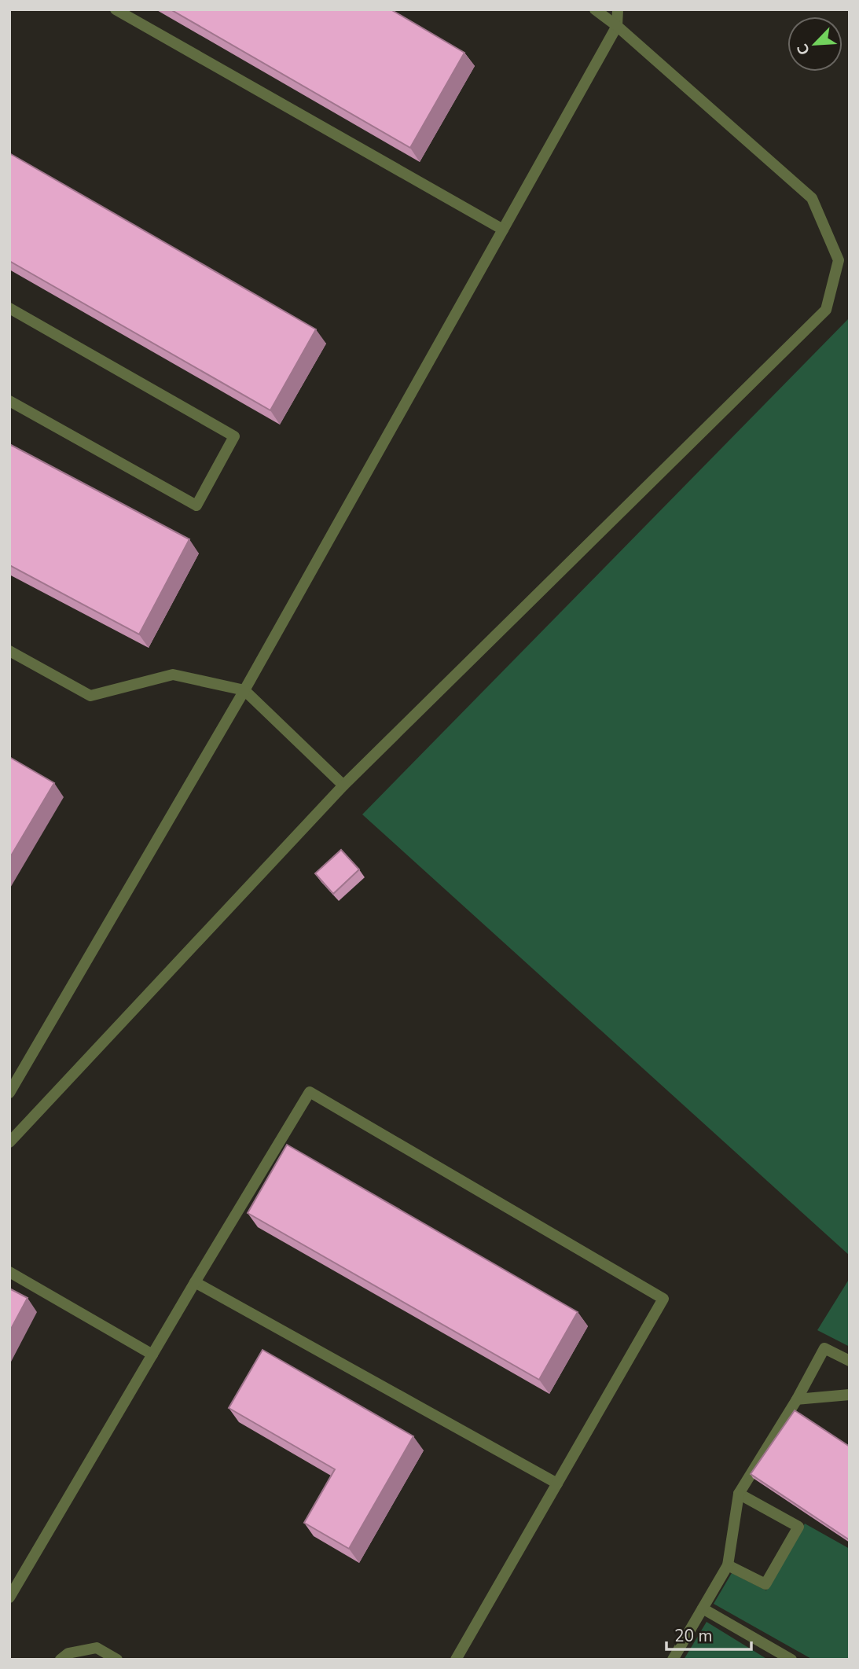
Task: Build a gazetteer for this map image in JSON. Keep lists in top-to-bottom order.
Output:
{
  "scale_bar": "20 m",
  "north": "bottom left"
}
